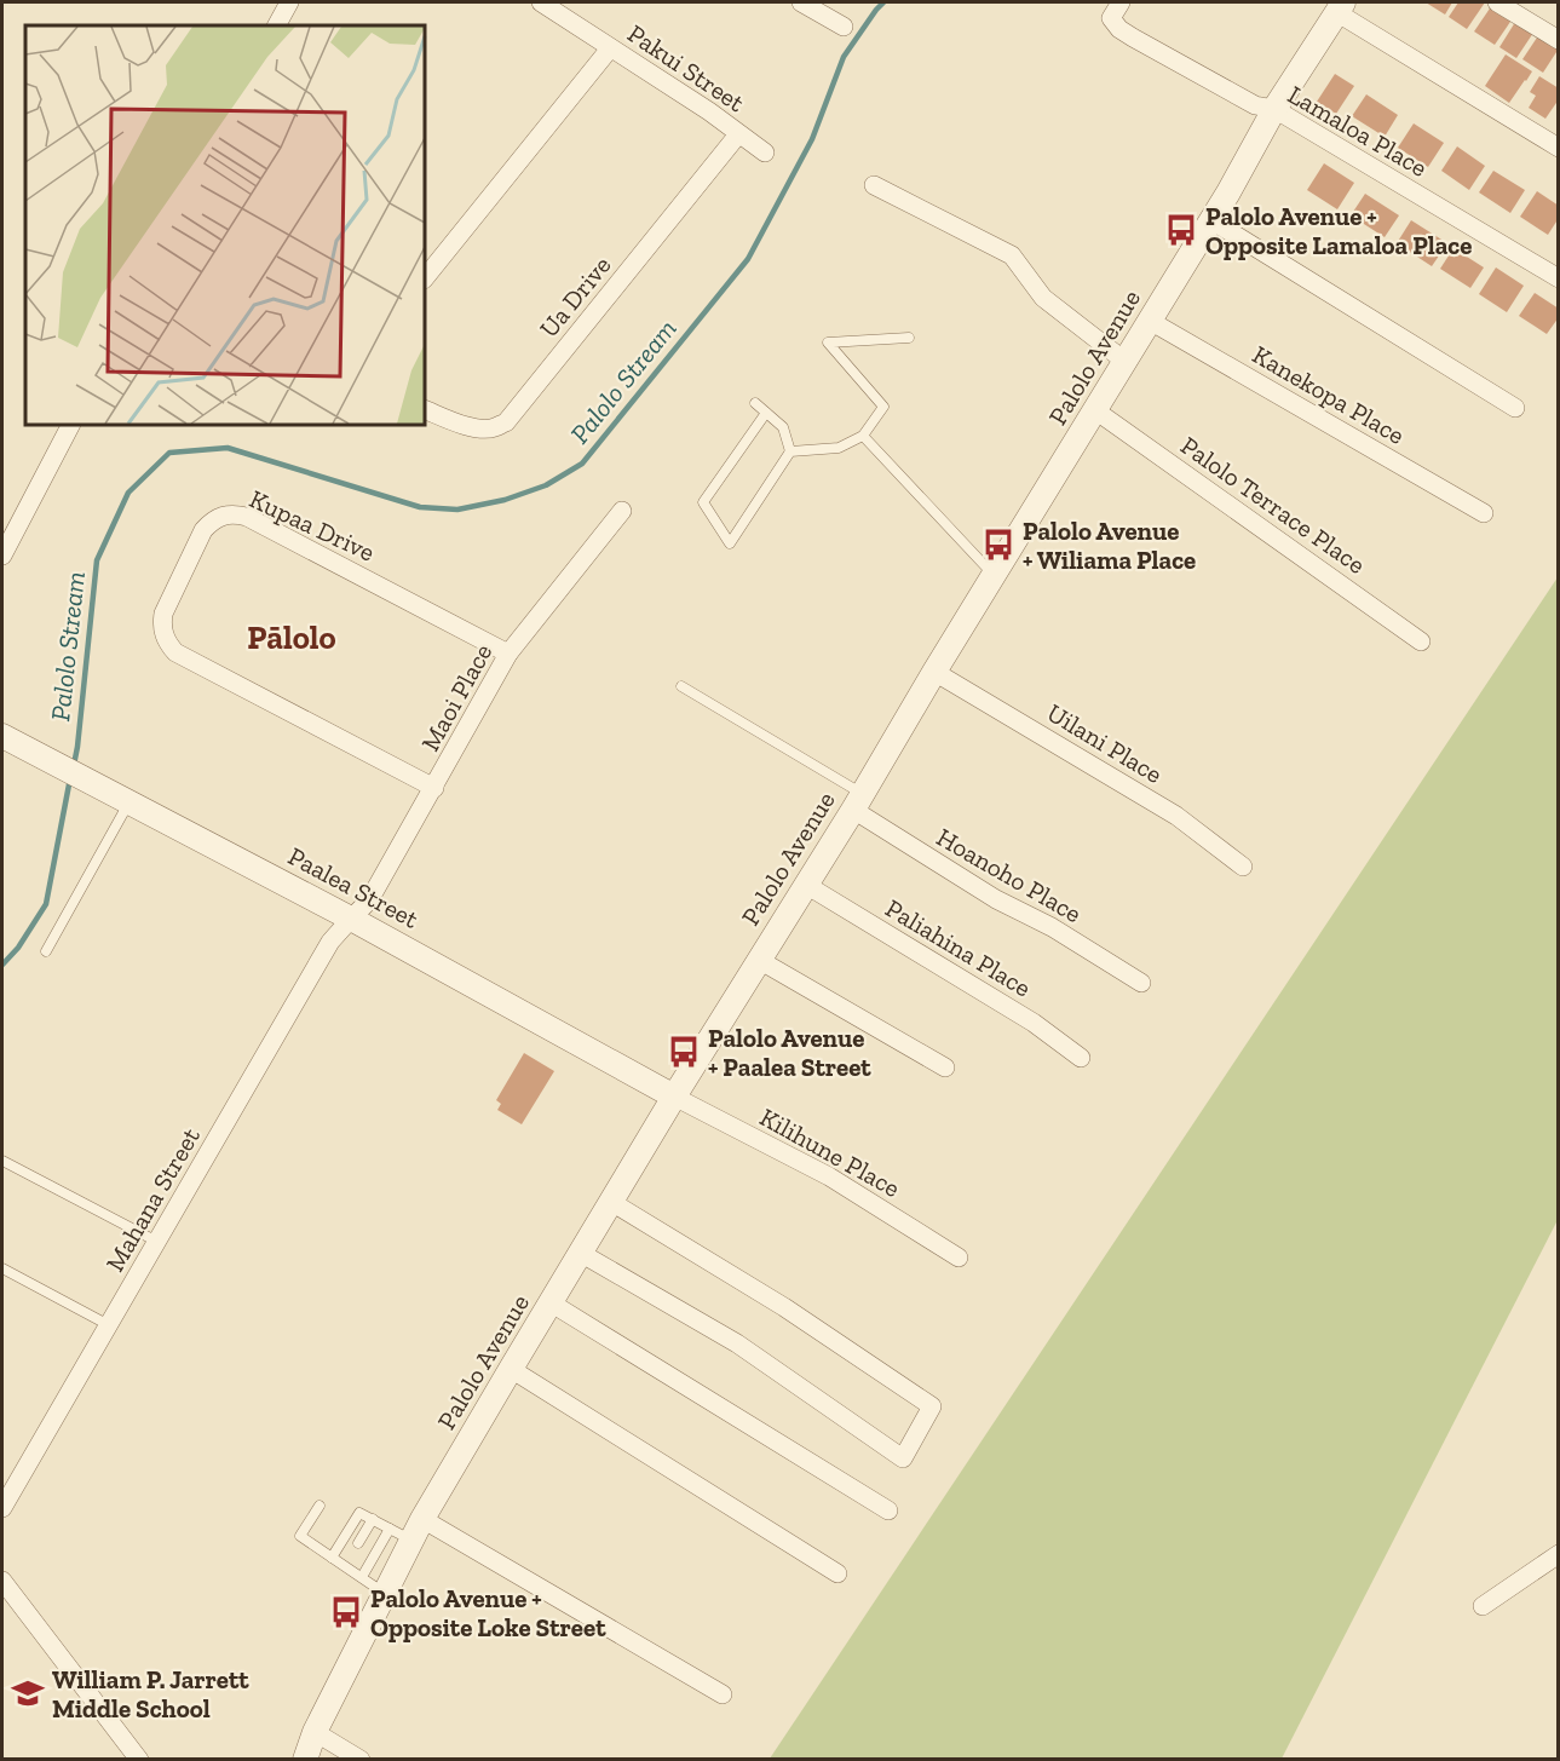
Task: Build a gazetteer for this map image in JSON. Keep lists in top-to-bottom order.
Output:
{
  "streets": {
    "street": [
      "Pakui Street",
      "Lamaloa Place",
      "Ua Drive",
      "Palolo Avenue",
      "Kanekopa Place",
      "Palolo Terrace Place",
      "Kupaa Drive",
      "Maoi Place",
      "Uilani Place",
      "Hoanoho Place",
      "Paalea Street",
      "Paliahina Place",
      "Kilihune Place",
      "Mahana Street"
    ]
  },
  "crossings": [
    ["Pakui Street", "Ua Drive"],
    ["Lamaloa Place", "Palolo Avenue"],
    ["Palolo Avenue", "Kanekopa Place"],
    ["Palolo Avenue", "Palolo Terrace Place"],
    ["Palolo Avenue", "Uilani Place"],
    ["Palolo Avenue", "Hoanoho Place"],
    ["Palolo Avenue", "Paalea Street"],
    ["Palolo Avenue", "Paliahina Place"],
    ["Palolo Avenue", "Kilihune Place"],
    ["Kupaa Drive", "Maoi Place"],
    ["Maoi Place", "Paalea Street"],
    ["Maoi Place", "Mahana Street"],
    ["Paalea Street", "Kilihune Place"],
    ["Paalea Street", "Mahana Street"]
  ],
  "districts": ["Pālolo"],
  "water": ["Palolo Stream"],
  "places": {
    "bus stop": [
      "Palolo Avenue + Opposite Lamaloa Place",
      "Palolo Avenue + Wiliama Place",
      "Palolo Avenue + Paalea Street",
      "Palolo Avenue + Opposite Loke Street"
    ],
    "school or university": ["William P. Jarrett Middle School"]
  }
}
